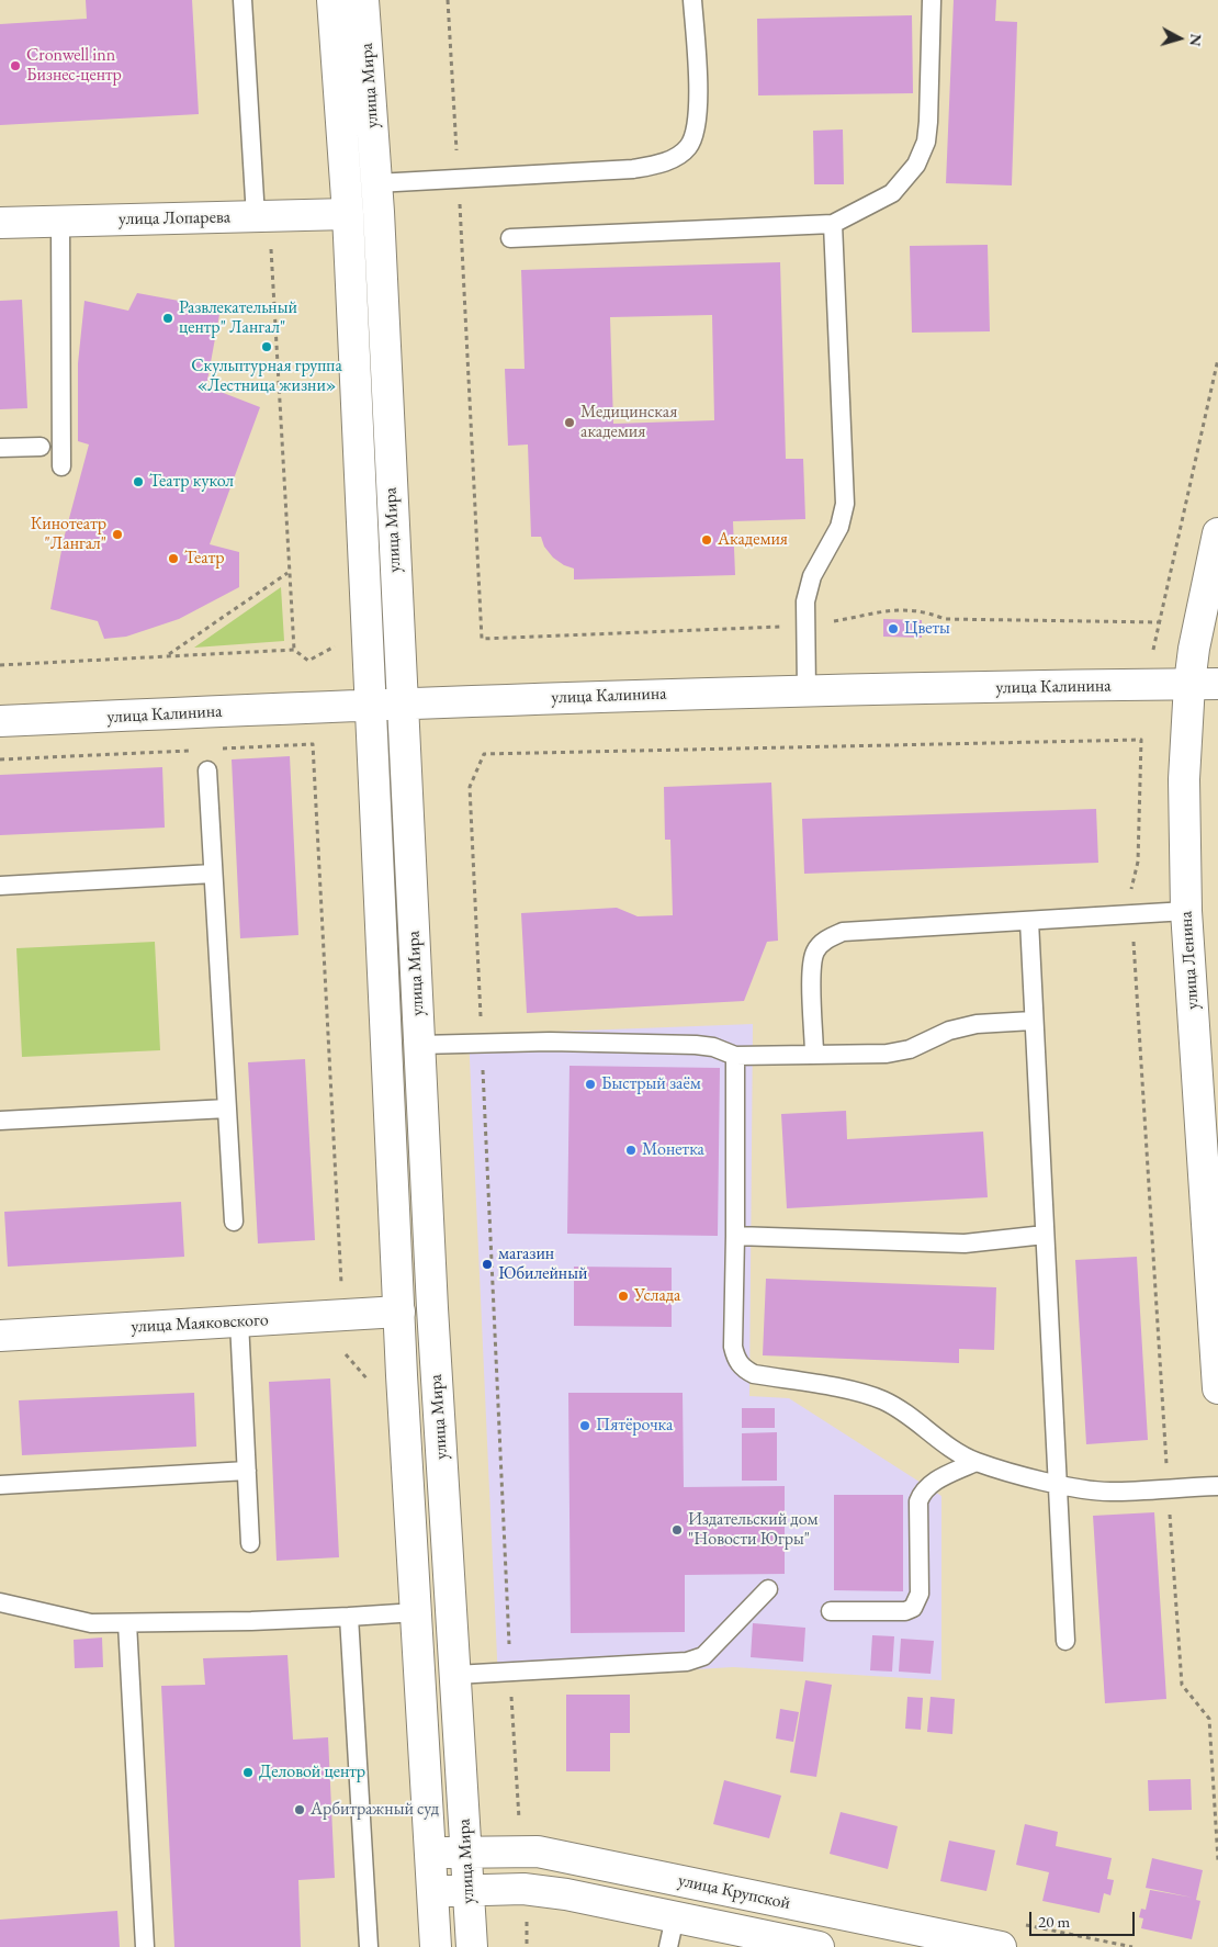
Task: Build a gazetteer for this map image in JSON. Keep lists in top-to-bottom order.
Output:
{
  "streets": {
    "main road": [
      "улица Мира",
      "улица Лопарева",
      "улица Калинина",
      "улица Ленина",
      "улица Маяковского",
      "улица Крупской"
    ]
  },
  "crossings": [
    ["улица Мира", "улица Лопарева"],
    ["улица Мира", "улица Калинина"],
    ["улица Мира", "улица Маяковского"],
    ["улица Мира", "улица Крупской"],
    ["улица Калинина", "улица Ленина"]
  ],
  "places": [
    "Cronwell inn Бизнес-центр",
    "Развлекательный центр\" Лангал\"",
    "Скульптурная группа «Лестница жизни»",
    "Медицинская академия",
    "Театр кукол",
    "Кинотеатр \"Лангал\"",
    "Академия",
    "Театр",
    "Цветы",
    "Быстрый заём",
    "Монетка",
    "магазин Юбилейный",
    "Услада",
    "Пятёрочка",
    "Издательский дом \"Новости Югры\"",
    "Деловой центр",
    "Арбитражный суд"
  ],
  "scale_bar": "20 m",
  "north": "right"
}
